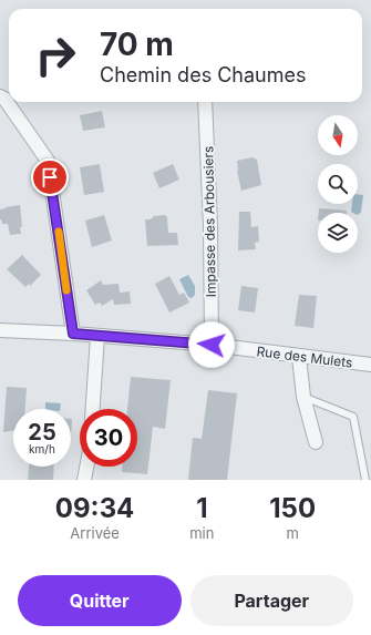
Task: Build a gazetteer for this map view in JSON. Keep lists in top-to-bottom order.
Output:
{
  "streets": {
    "street": ["Impasse des Arbousiers", "Rue des Mulets"]
  },
  "crossings": [
    ["Impasse des Arbousiers", "Rue des Mulets"]
  ],
  "north": "bottom",
  "page": {
    "turn": ["70 m", "Chemin des Chaumes"],
    "speed": "25 km/h",
    "limit": "30",
    "eta": [
      "09:34",
      "Arrivée",
      "1",
      "min",
      "150",
      "m"
    ],
    "buttons": ["Quitter", "Partager"]
  }
}
